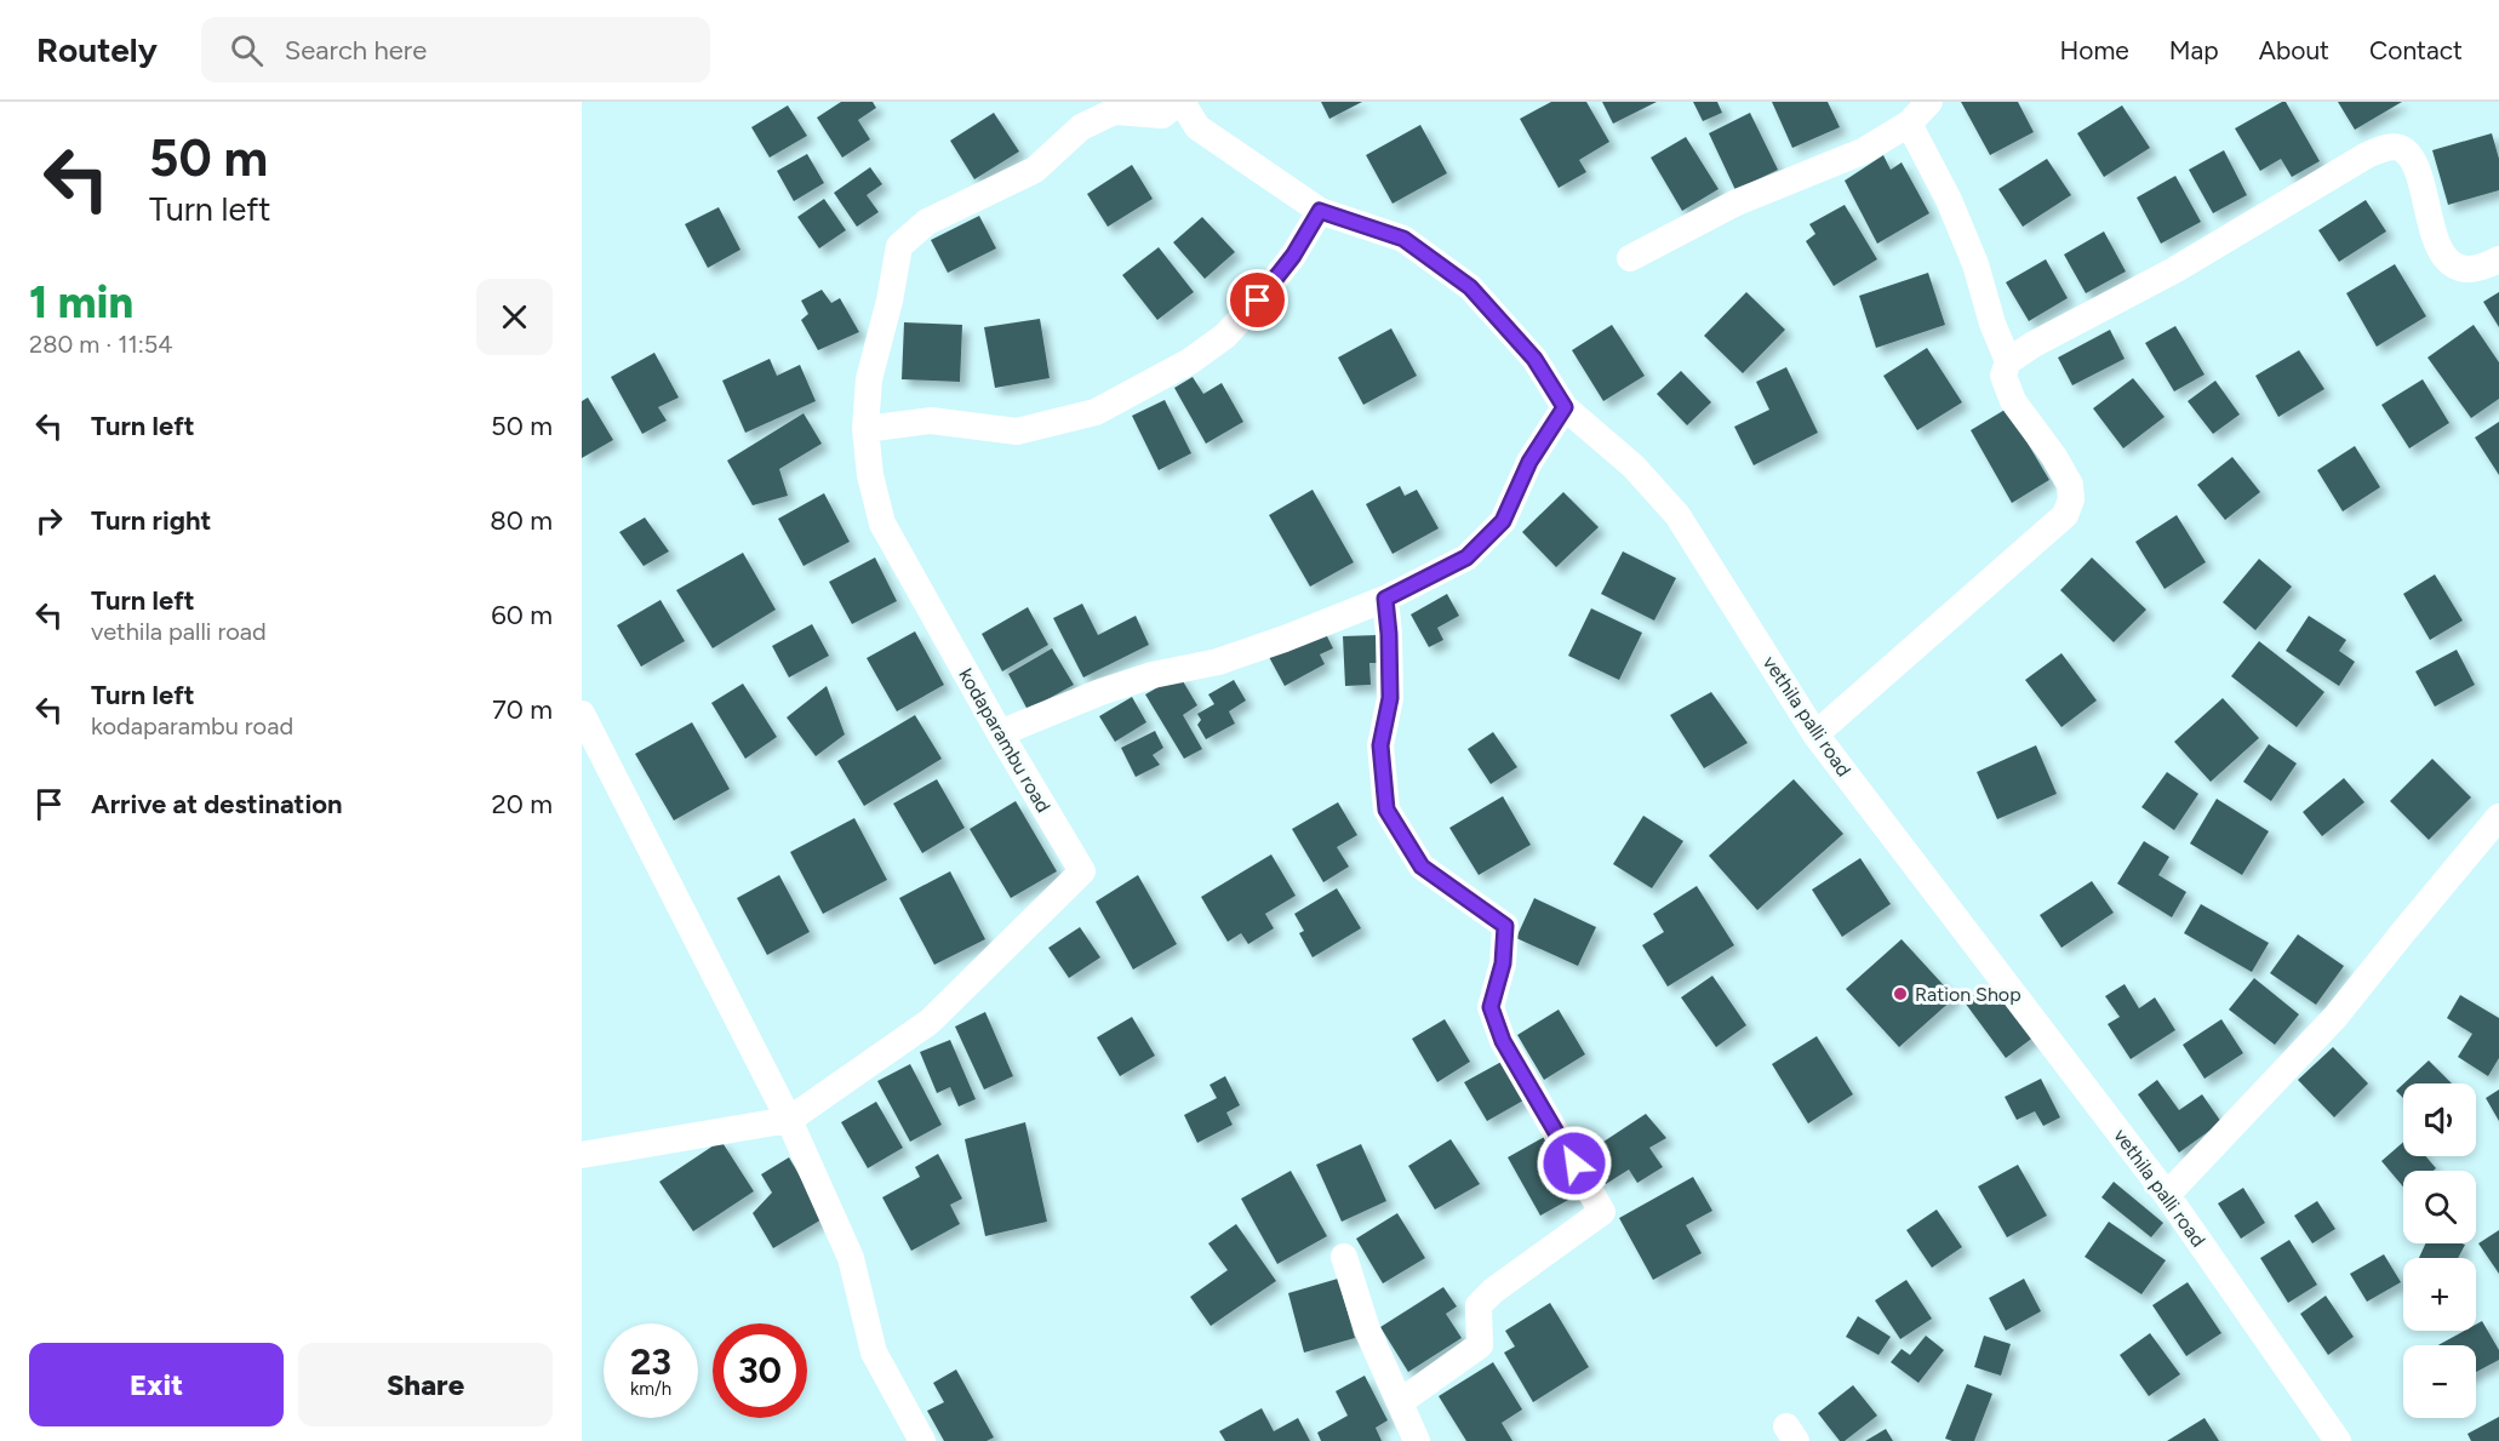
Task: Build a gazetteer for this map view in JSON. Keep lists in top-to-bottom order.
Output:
{
  "streets": {
    "street": ["vethila palli road", "kodaparambu road"]
  },
  "crossings": [
    ["vethila palli road", "kodaparambu road"]
  ],
  "places": ["Ration Shop"],
  "page": {
    "header": "Routely",
    "search": "Search here",
    "nav": [
      "Home",
      "Map",
      "About",
      "Contact"
    ],
    "turn": ["50 m", "Turn left"],
    "heading": ["1 min", "280 m · 11:54"],
    "list": [
      {
        "name": "Turn left",
        "value": "50 m"
      },
      {
        "name": "Turn right",
        "value": "80 m"
      },
      {
        "name": "Turn left",
        "note": "vethila palli road",
        "value": "60 m"
      },
      {
        "name": "Turn left",
        "note": "kodaparambu road",
        "value": "70 m"
      },
      {
        "name": "Arrive at destination",
        "value": "20 m"
      }
    ],
    "map_buttons": ["+", "−"],
    "speed": "23 km/h",
    "limit": "30",
    "buttons": ["Exit", "Share"]
  }
}
